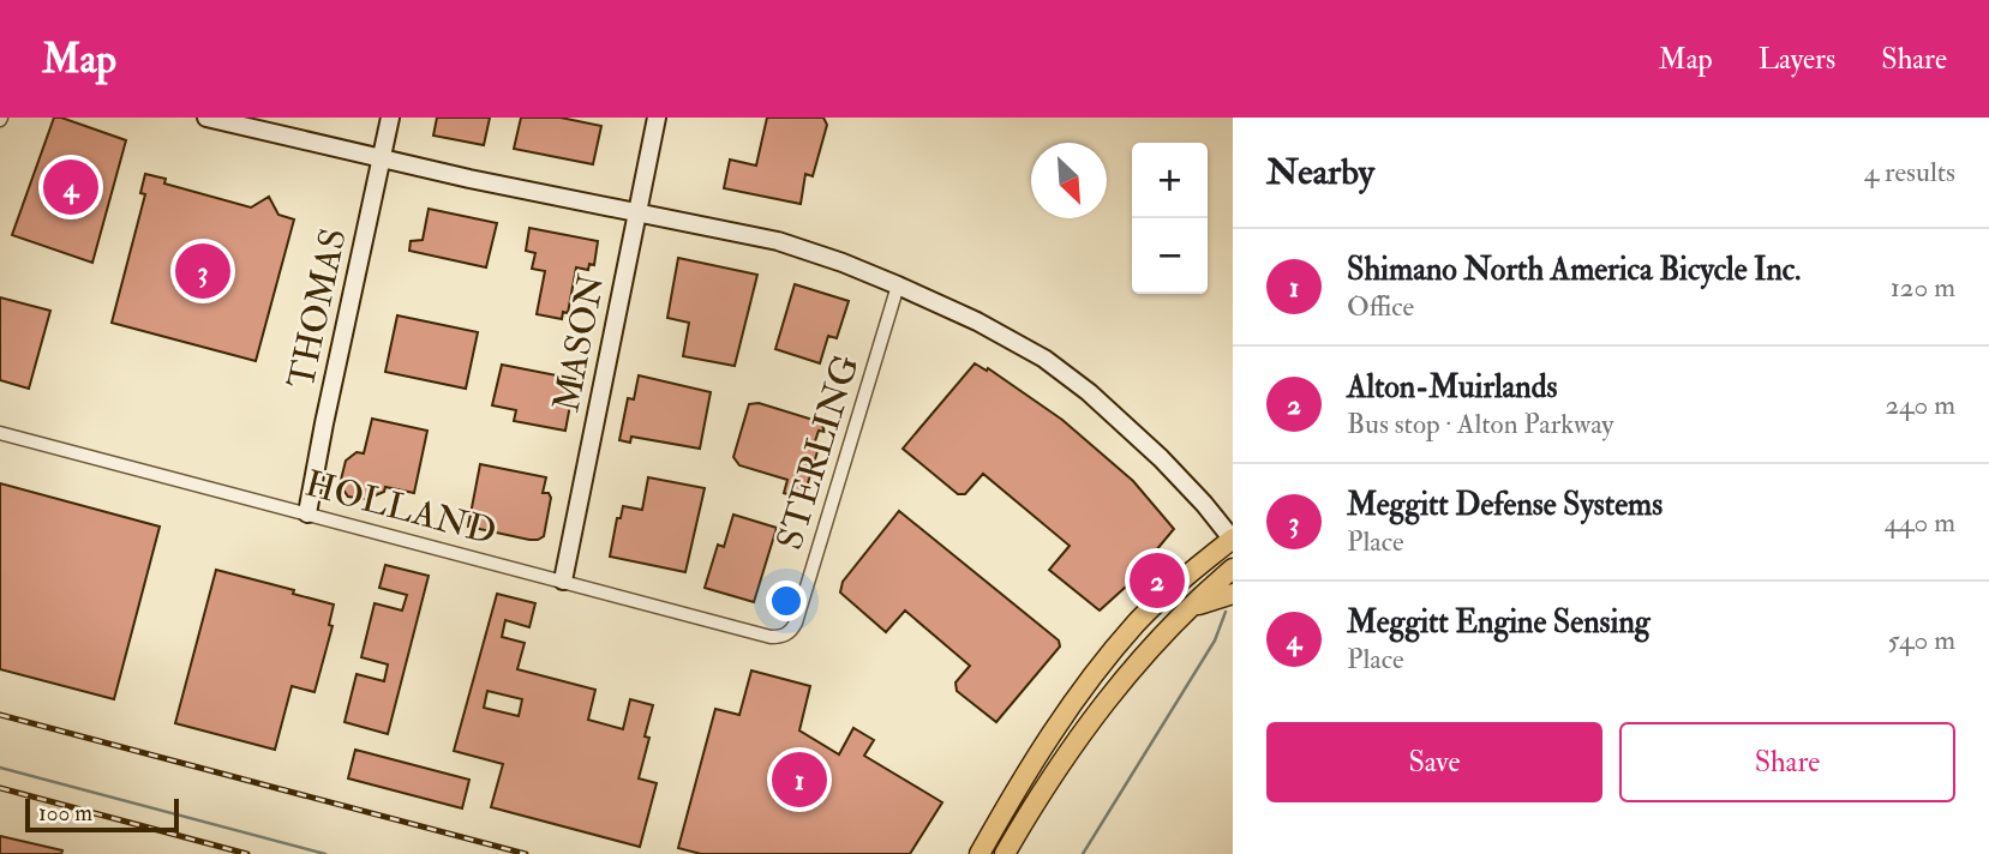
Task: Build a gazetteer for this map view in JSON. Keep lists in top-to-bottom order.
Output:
{
  "streets": {
    "main road": ["THOMAS", "MASON"],
    "street": ["STERLING", "HOLLAND"]
  },
  "crossings": [
    ["THOMAS", "HOLLAND"],
    ["MASON", "HOLLAND"],
    ["STERLING", "HOLLAND"]
  ],
  "scale_bar": "100 m",
  "north": "bottom right",
  "page": {
    "header": "Map",
    "nav": ["Map", "Layers", "Share"],
    "heading": ["Nearby", "4 results"],
    "map_buttons": ["+", "−"],
    "pins": [
      "4",
      "3",
      "2",
      "1"
    ],
    "list": [
      {
        "mark": "1",
        "name": "Shimano North America Bicycle Inc.",
        "note": "Office",
        "value": "120 m"
      },
      {
        "mark": "2",
        "name": "Alton-Muirlands",
        "note": "Bus stop · Alton Parkway",
        "value": "240 m"
      },
      {
        "mark": "3",
        "name": "Meggitt Defense Systems",
        "note": "Place",
        "value": "440 m"
      },
      {
        "mark": "4",
        "name": "Meggitt Engine Sensing",
        "note": "Place",
        "value": "540 m"
      }
    ],
    "buttons": ["Save", "Share"],
    "scale": "100 m"
  }
}
